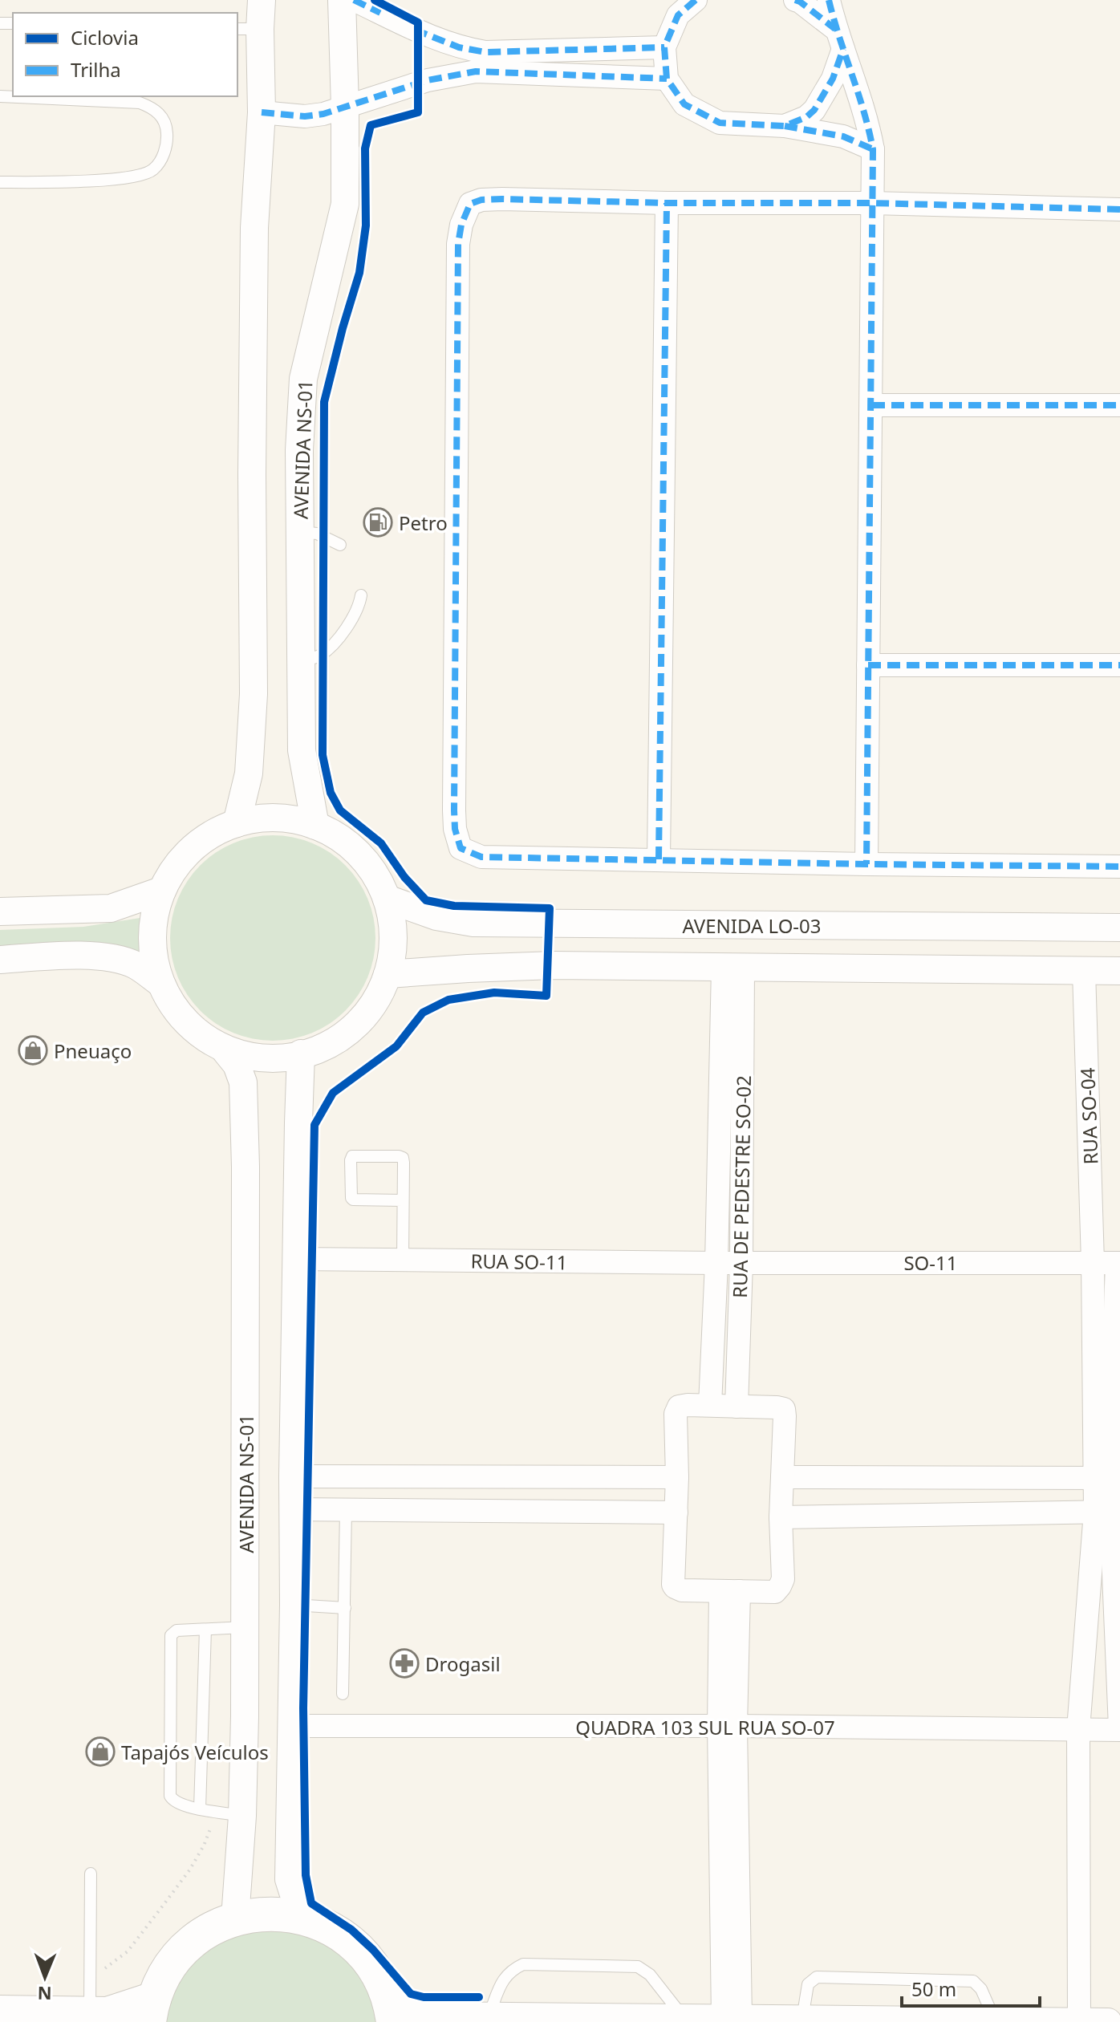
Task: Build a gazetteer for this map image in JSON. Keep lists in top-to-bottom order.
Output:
{
  "streets": {
    "street": [
      "AVENIDA NS-01",
      "AVENIDA LO-03",
      "RUA SO-04",
      "RUA DE PEDESTRE SO-02",
      "RUA SO-11",
      "SO-11",
      "QUADRA 103 SUL RUA SO-07"
    ]
  },
  "crossings": [
    ["RUA SO-04", "SO-11"],
    ["RUA DE PEDESTRE SO-02", "RUA SO-11"],
    ["RUA DE PEDESTRE SO-02", "SO-11"],
    ["RUA SO-11", "SO-11"]
  ],
  "places": {
    "fuel station": ["Petro"],
    "shop": ["Pneuaço", "Tapajós Veículos"],
    "pharmacy": ["Drogasil"]
  },
  "legend": ["Ciclovia", "Trilha"],
  "scale_bar": "50 m",
  "north": "bottom"
}
